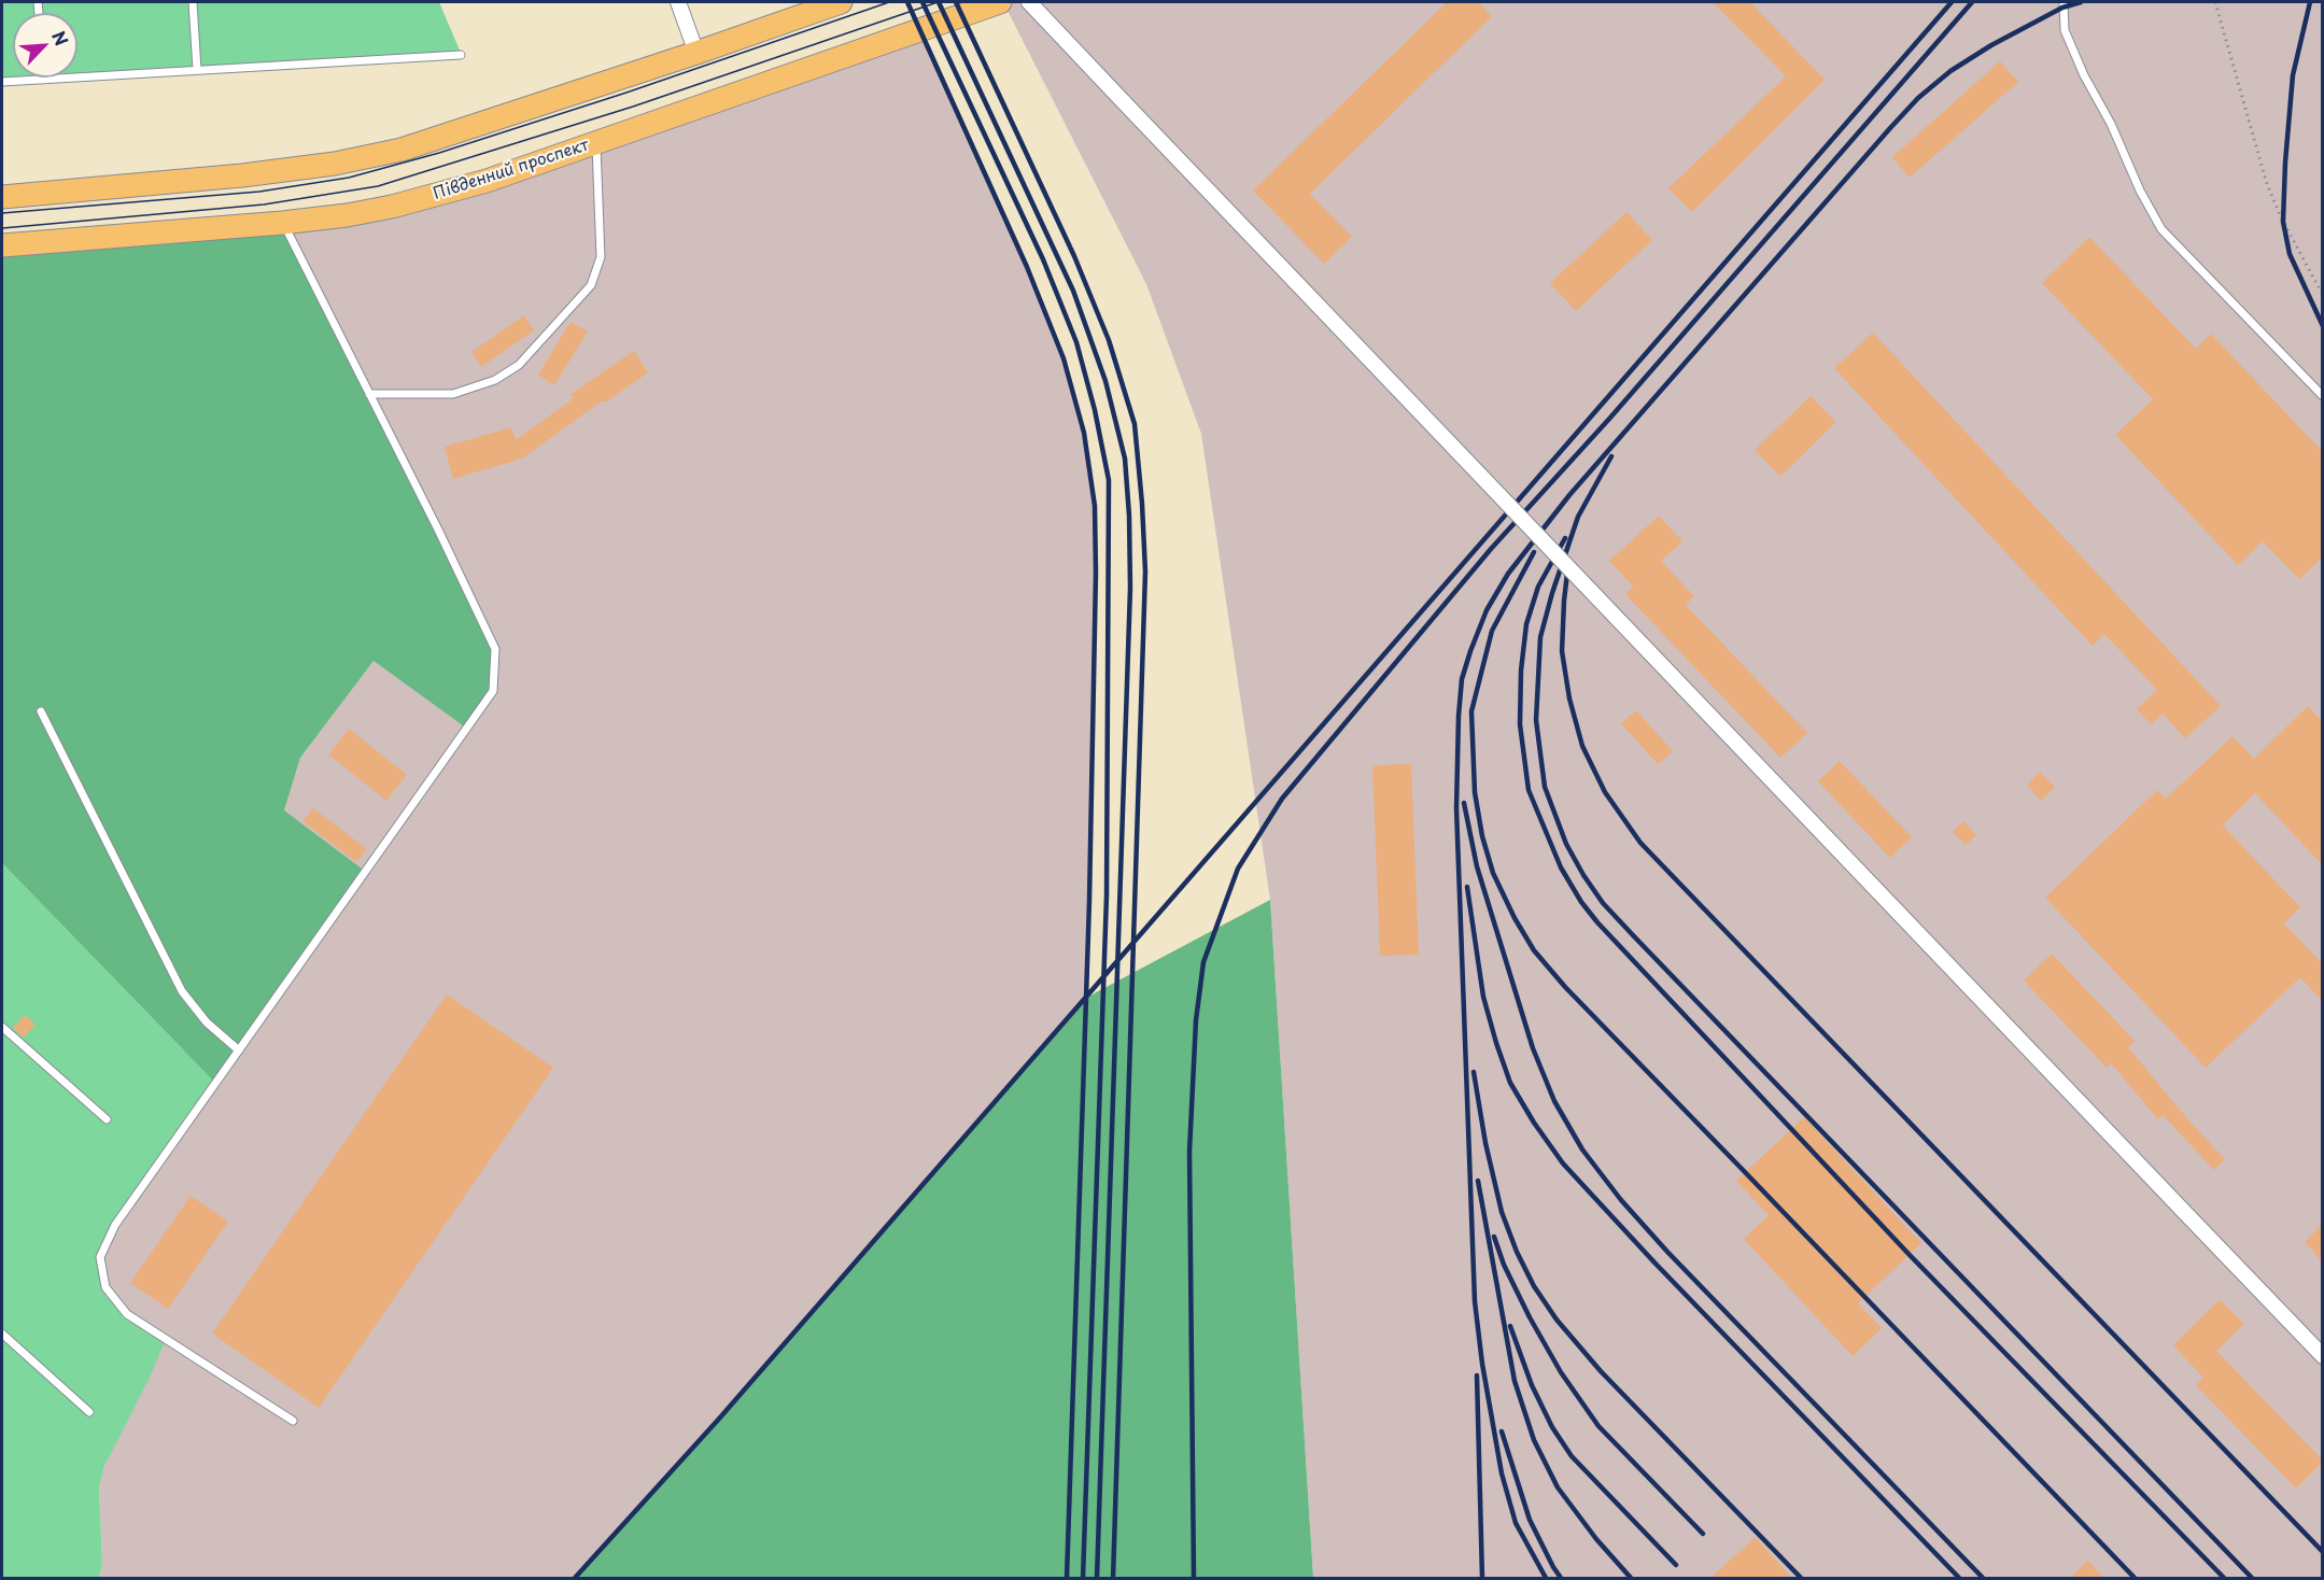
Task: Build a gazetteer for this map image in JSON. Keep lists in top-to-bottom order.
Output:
{
  "streets": {
    "main road": ["Південний проспект"]
  },
  "north": "top right"
}
